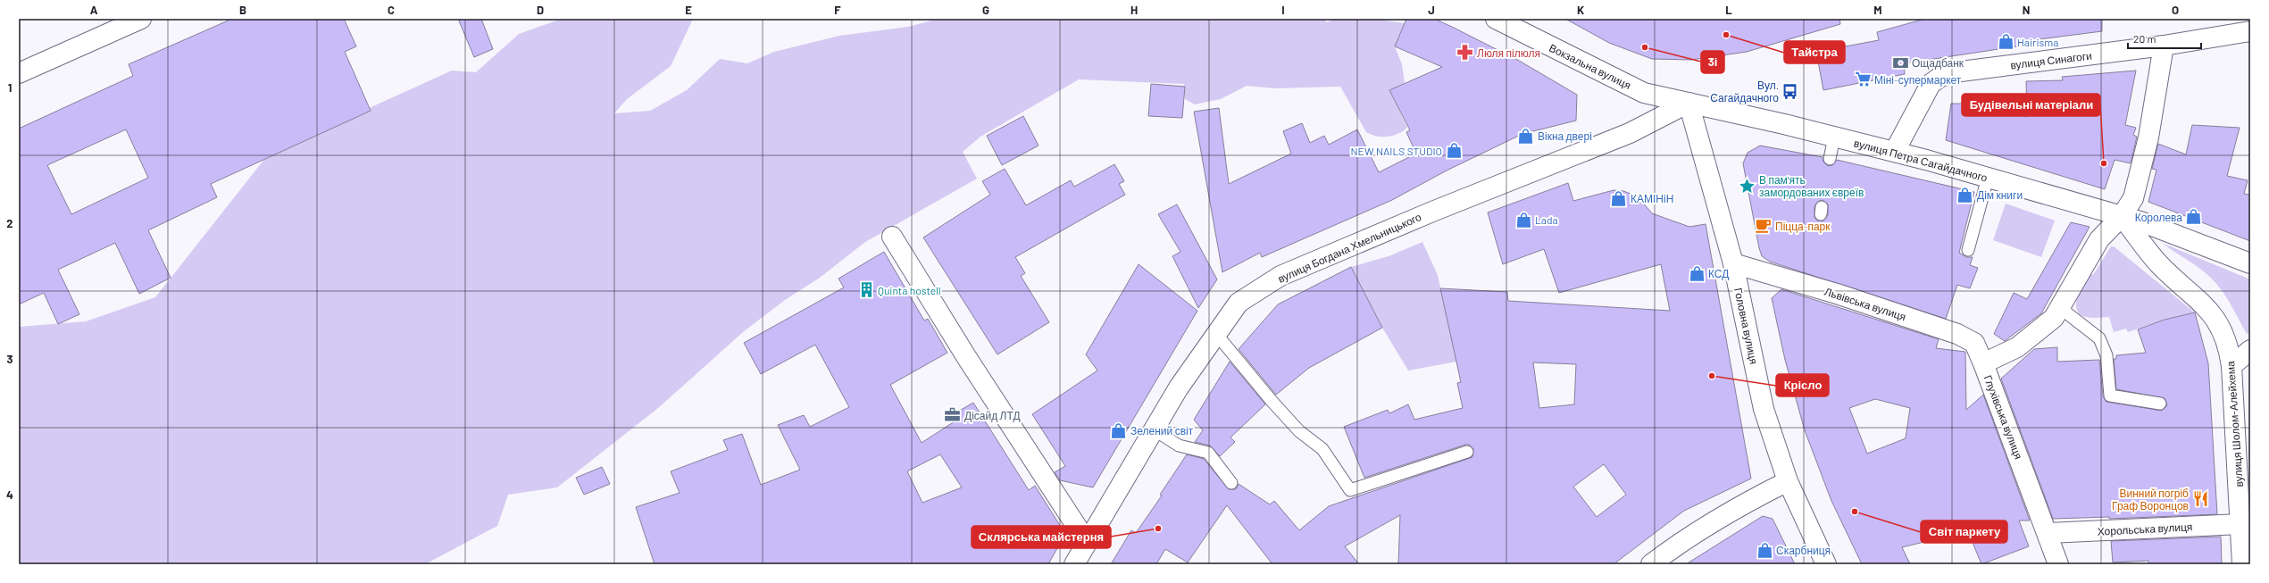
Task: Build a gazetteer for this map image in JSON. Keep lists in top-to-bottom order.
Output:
{
  "streets": {
    "street": [
      "вулиця Синагоги",
      "Вокзальна вулиця",
      "вулиця Петра Сагайдачного",
      "вулиця Богдана Хмельницького",
      "Львівська вулиця",
      "Головна вулиця",
      "Глухівська вулиця",
      "вулиця Шолом-Алейхема",
      "Хорольська вулиця"
    ]
  },
  "crossings": [
    ["вулиця Синагоги", "вулиця Петра Сагайдачного"],
    ["вулиця Синагоги", "Глухівська вулиця"],
    ["Вокзальна вулиця", "вулиця Петра Сагайдачного"],
    ["Вокзальна вулиця", "вулиця Богдана Хмельницького"],
    ["Вокзальна вулиця", "Головна вулиця"],
    ["вулиця Петра Сагайдачного", "вулиця Богдана Хмельницького"],
    ["вулиця Петра Сагайдачного", "Головна вулиця"],
    ["вулиця Петра Сагайдачного", "Глухівська вулиця"],
    ["вулиця Петра Сагайдачного", "вулиця Шолом-Алейхема"],
    ["вулиця Богдана Хмельницького", "Головна вулиця"],
    ["Львівська вулиця", "Головна вулиця"],
    ["Львівська вулиця", "Глухівська вулиця"],
    ["Глухівська вулиця", "вулиця Шолом-Алейхема"],
    ["Глухівська вулиця", "Хорольська вулиця"],
    ["вулиця Шолом-Алейхема", "Хорольська вулиця"]
  ],
  "places": {
    "other": [
      "Тайстра",
      "3і",
      "Будівельні матеріали",
      "Крісло",
      "Світ паркету",
      "Склярська майстерня"
    ],
    "shop": [
      "Hairisma",
      "Вікна двері",
      "NEW NAILS STUDIO",
      "Дім книги",
      "КАМІНіН",
      "Королева",
      "Lada",
      "КСД",
      "Зелений світ",
      "Скарбниця"
    ],
    "pharmacy": ["Люля пілюля"],
    "bank": ["Ощадбанк"],
    "supermarket": ["Міні-супермаркет"],
    "bus stop": ["Вул. Сагайдачного"],
    "place": ["В пам'ять замордованих євреїв"],
    "cafe": ["Піцца-парк"],
    "building": ["Quinta hostell"],
    "office": ["Дісайд ЛТД"],
    "restaurant": ["Винний погріб Граф Воронцов"]
  },
  "scale_bar": "20 m",
  "grid": {
    "columns": [
      "A",
      "B",
      "C",
      "D",
      "E",
      "F",
      "G",
      "H",
      "I",
      "J",
      "K",
      "L",
      "M",
      "N",
      "O"
    ],
    "rows": [
      "1",
      "2",
      "3",
      "4"
    ]
  }
}
